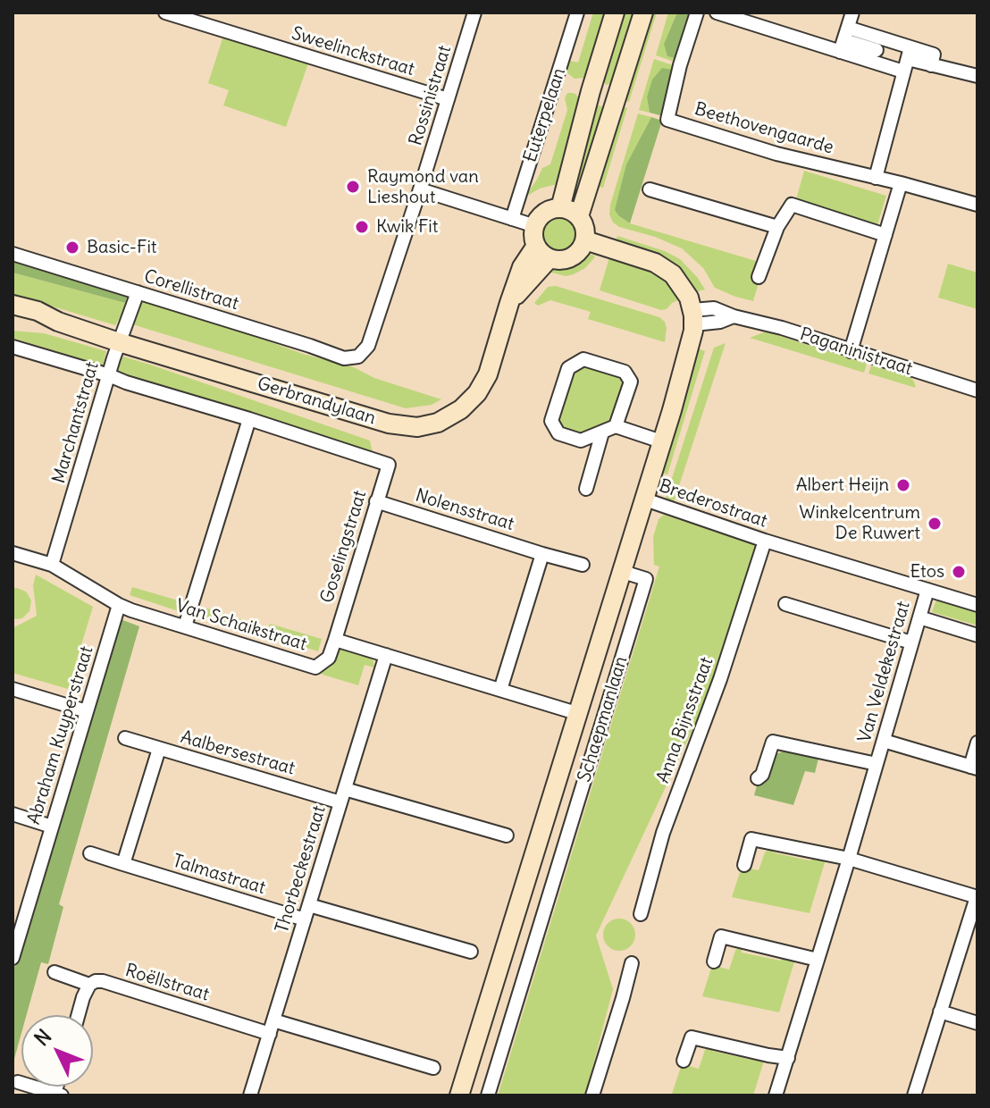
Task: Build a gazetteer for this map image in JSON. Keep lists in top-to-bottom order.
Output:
{
  "streets": {
    "street": [
      "Sweelinckstraat",
      "Rossinistraat",
      "Euterpelaan",
      "Beethovengaarde",
      "Corellistraat",
      "Paganinistraat",
      "Gerbrandylaan",
      "Marchantstraat",
      "Brederostraat",
      "Nolensstraat",
      "Goselingstraat",
      "Van Schaikstraat",
      "Van Veldekestraat",
      "Schaepmanlaan",
      "Anna Bijnsstraat",
      "Abraham Kuyperstraat",
      "Aalbersestraat",
      "Thorbeckestraat",
      "Talmastraat",
      "Roëllstraat"
    ]
  },
  "crossings": [
    ["Sweelinckstraat", "Rossinistraat"],
    ["Rossinistraat", "Corellistraat"],
    ["Euterpelaan", "Gerbrandylaan"],
    ["Corellistraat", "Marchantstraat"],
    ["Paganinistraat", "Schaepmanlaan"],
    ["Gerbrandylaan", "Marchantstraat"],
    ["Gerbrandylaan", "Goselingstraat"],
    ["Marchantstraat", "Van Schaikstraat"],
    ["Brederostraat", "Van Veldekestraat"],
    ["Brederostraat", "Schaepmanlaan"],
    ["Brederostraat", "Anna Bijnsstraat"],
    ["Nolensstraat", "Goselingstraat"],
    ["Goselingstraat", "Van Schaikstraat"],
    ["Van Schaikstraat", "Schaepmanlaan"],
    ["Van Schaikstraat", "Abraham Kuyperstraat"],
    ["Van Schaikstraat", "Thorbeckestraat"],
    ["Aalbersestraat", "Thorbeckestraat"],
    ["Thorbeckestraat", "Talmastraat"],
    ["Thorbeckestraat", "Roëllstraat"]
  ],
  "places": [
    "Raymond van Lieshout",
    "Kwik Fit",
    "Basic-Fit",
    "Albert Heijn",
    "Winkelcentrum De Ruwert",
    "Etos"
  ],
  "north": "top left"
}
